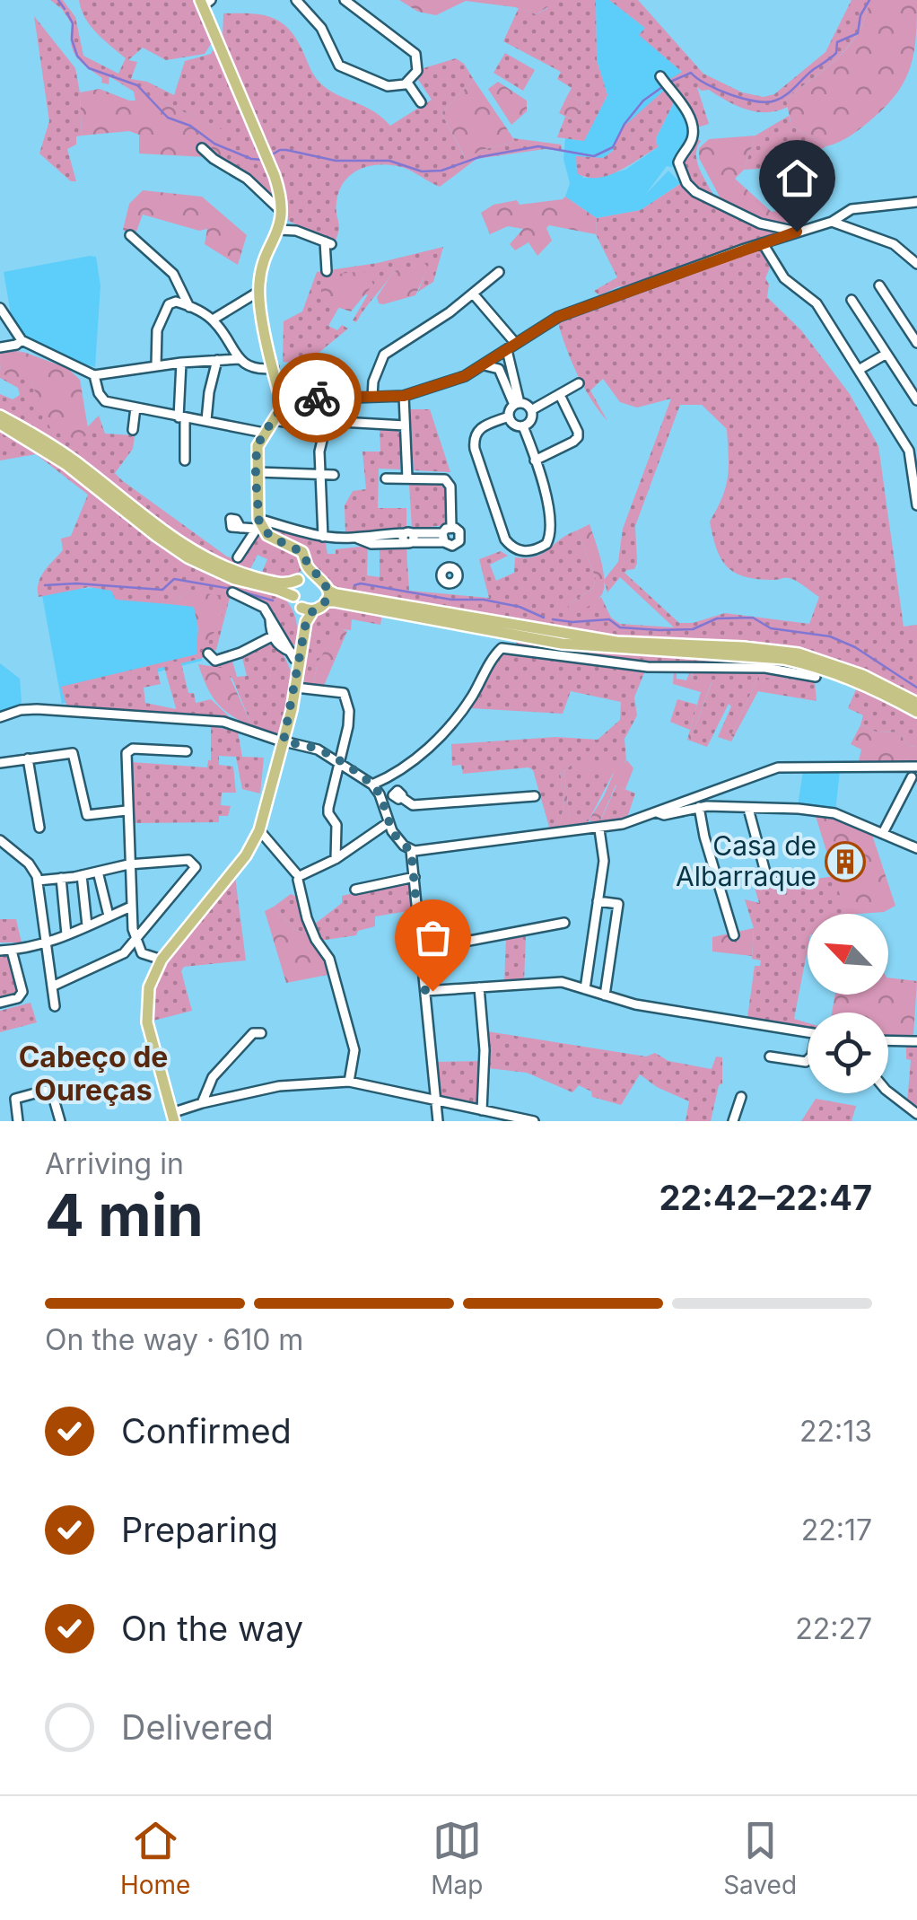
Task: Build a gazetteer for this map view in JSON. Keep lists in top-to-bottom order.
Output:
{
  "districts": ["Cabeço de Oureças"],
  "places": {
    "building": ["Casa de Albarraque"]
  },
  "north": "top left",
  "page": {
    "heading": ["4 min", "Arriving in", "22:42–22:47"],
    "bar": "On the way · 610 m",
    "list": [
      ["Confirmed", "22:13"],
      ["Preparing", "22:17"],
      ["On the way", "22:27"],
      "Delivered"
    ],
    "tabs": ["Home", "Map", "Saved"]
  }
}
